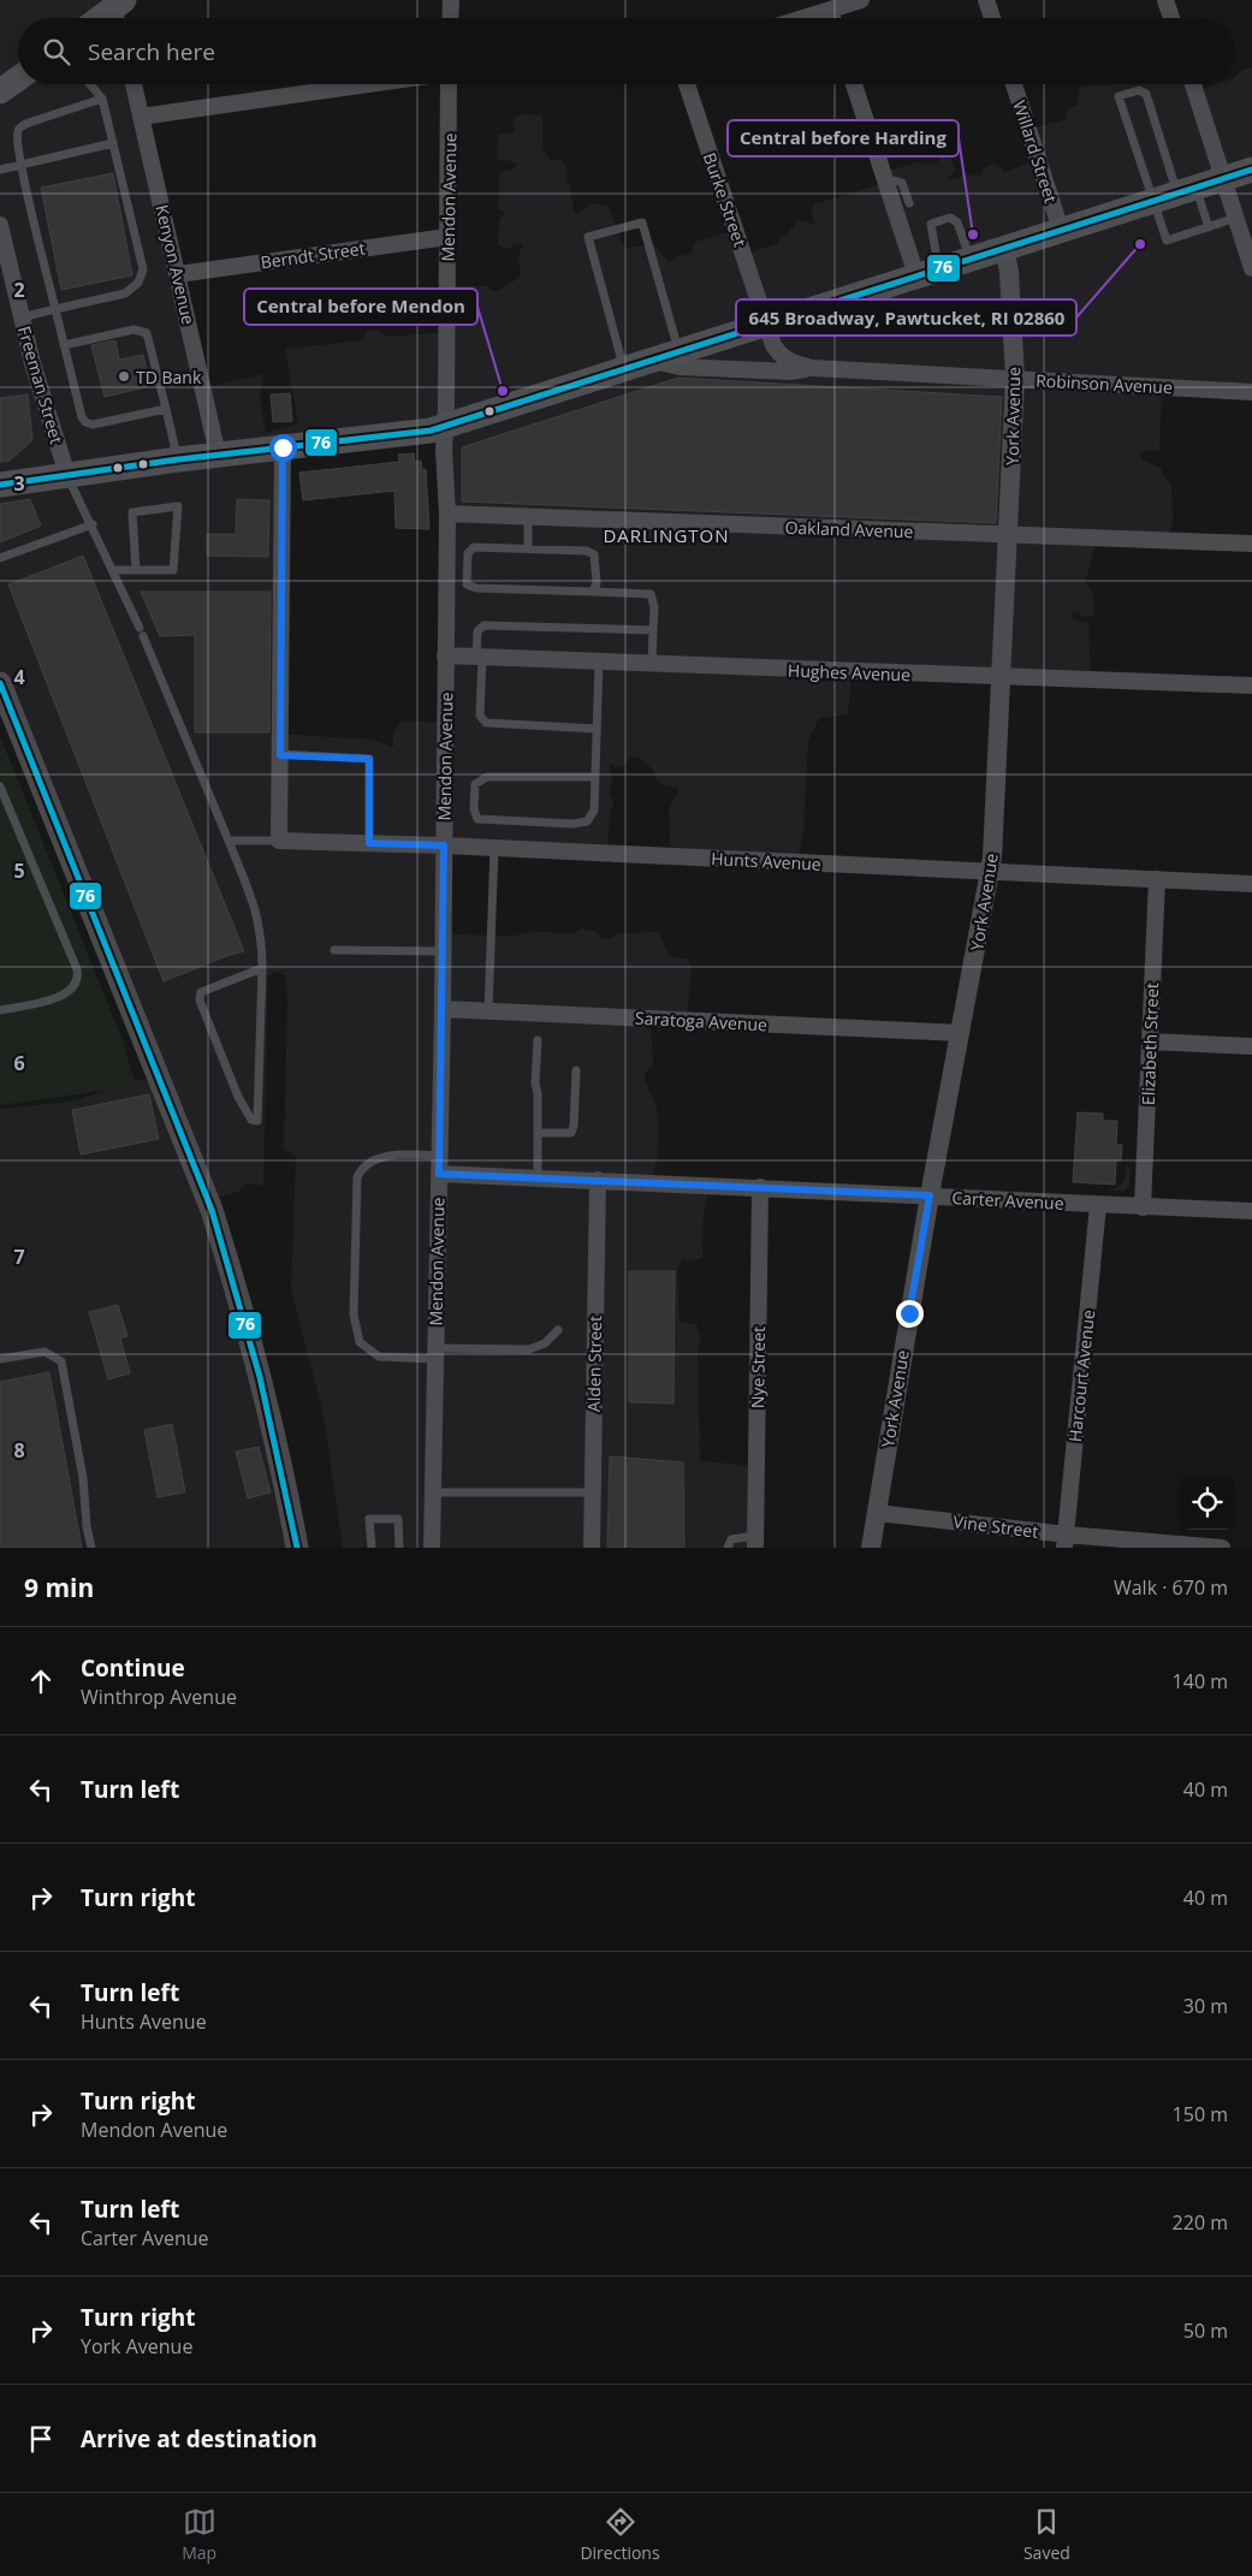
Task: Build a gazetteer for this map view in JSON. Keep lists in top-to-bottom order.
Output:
{
  "streets": {
    "street": [
      "Willard Street",
      "Mendon Avenue",
      "Burke Street",
      "Berndt Street",
      "Kenyon Avenue",
      "Robinson Avenue",
      "Freeman Street",
      "York Avenue",
      "Oakland Avenue",
      "Hughes Avenue",
      "Hunts Avenue",
      "Saratoga Avenue",
      "Elizabeth Street",
      "Carter Avenue",
      "Alden Street",
      "Nye Street",
      "Harcourt Avenue",
      "Vine Street"
    ]
  },
  "crossings": [
    ["Mendon Avenue", "Berndt Street"],
    ["Mendon Avenue", "Oakland Avenue"],
    ["Mendon Avenue", "Hughes Avenue"],
    ["Mendon Avenue", "Hunts Avenue"],
    ["Mendon Avenue", "Saratoga Avenue"],
    ["Mendon Avenue", "Carter Avenue"],
    ["Burke Street", "Robinson Avenue"],
    ["Berndt Street", "Kenyon Avenue"],
    ["Robinson Avenue", "York Avenue"],
    ["York Avenue", "Oakland Avenue"],
    ["York Avenue", "Hughes Avenue"],
    ["York Avenue", "Hunts Avenue"],
    ["York Avenue", "Saratoga Avenue"],
    ["York Avenue", "Carter Avenue"],
    ["York Avenue", "Vine Street"],
    ["Hunts Avenue", "Elizabeth Street"],
    ["Elizabeth Street", "Carter Avenue"],
    ["Carter Avenue", "Alden Street"],
    ["Carter Avenue", "Nye Street"],
    ["Carter Avenue", "Harcourt Avenue"],
    ["Harcourt Avenue", "Vine Street"]
  ],
  "districts": ["DARLINGTON"],
  "places": [
    "Central before Harding",
    "645 Broadway, Pawtucket, RI 02860",
    "TD Bank",
    "Central before Mendon"
  ],
  "lines": ["transit line 76"],
  "page": {
    "search": "Search here",
    "heading": ["9 min", "Walk · 670 m"],
    "list": [
      ["Continue", "Winthrop Avenue", "140 m"],
      ["Turn left", "40 m"],
      ["Turn right", "40 m"],
      ["Turn left", "Hunts Avenue", "30 m"],
      ["Turn right", "Mendon Avenue", "150 m"],
      ["Turn left", "Carter Avenue", "220 m"],
      ["Turn right", "York Avenue", "50 m"],
      "Arrive at destination"
    ],
    "nav": ["Map", "Directions", "Saved"]
  },
  "grid": {
    "rows": [
      "2",
      "3",
      "4",
      "5",
      "6",
      "7",
      "8"
    ]
  }
}
